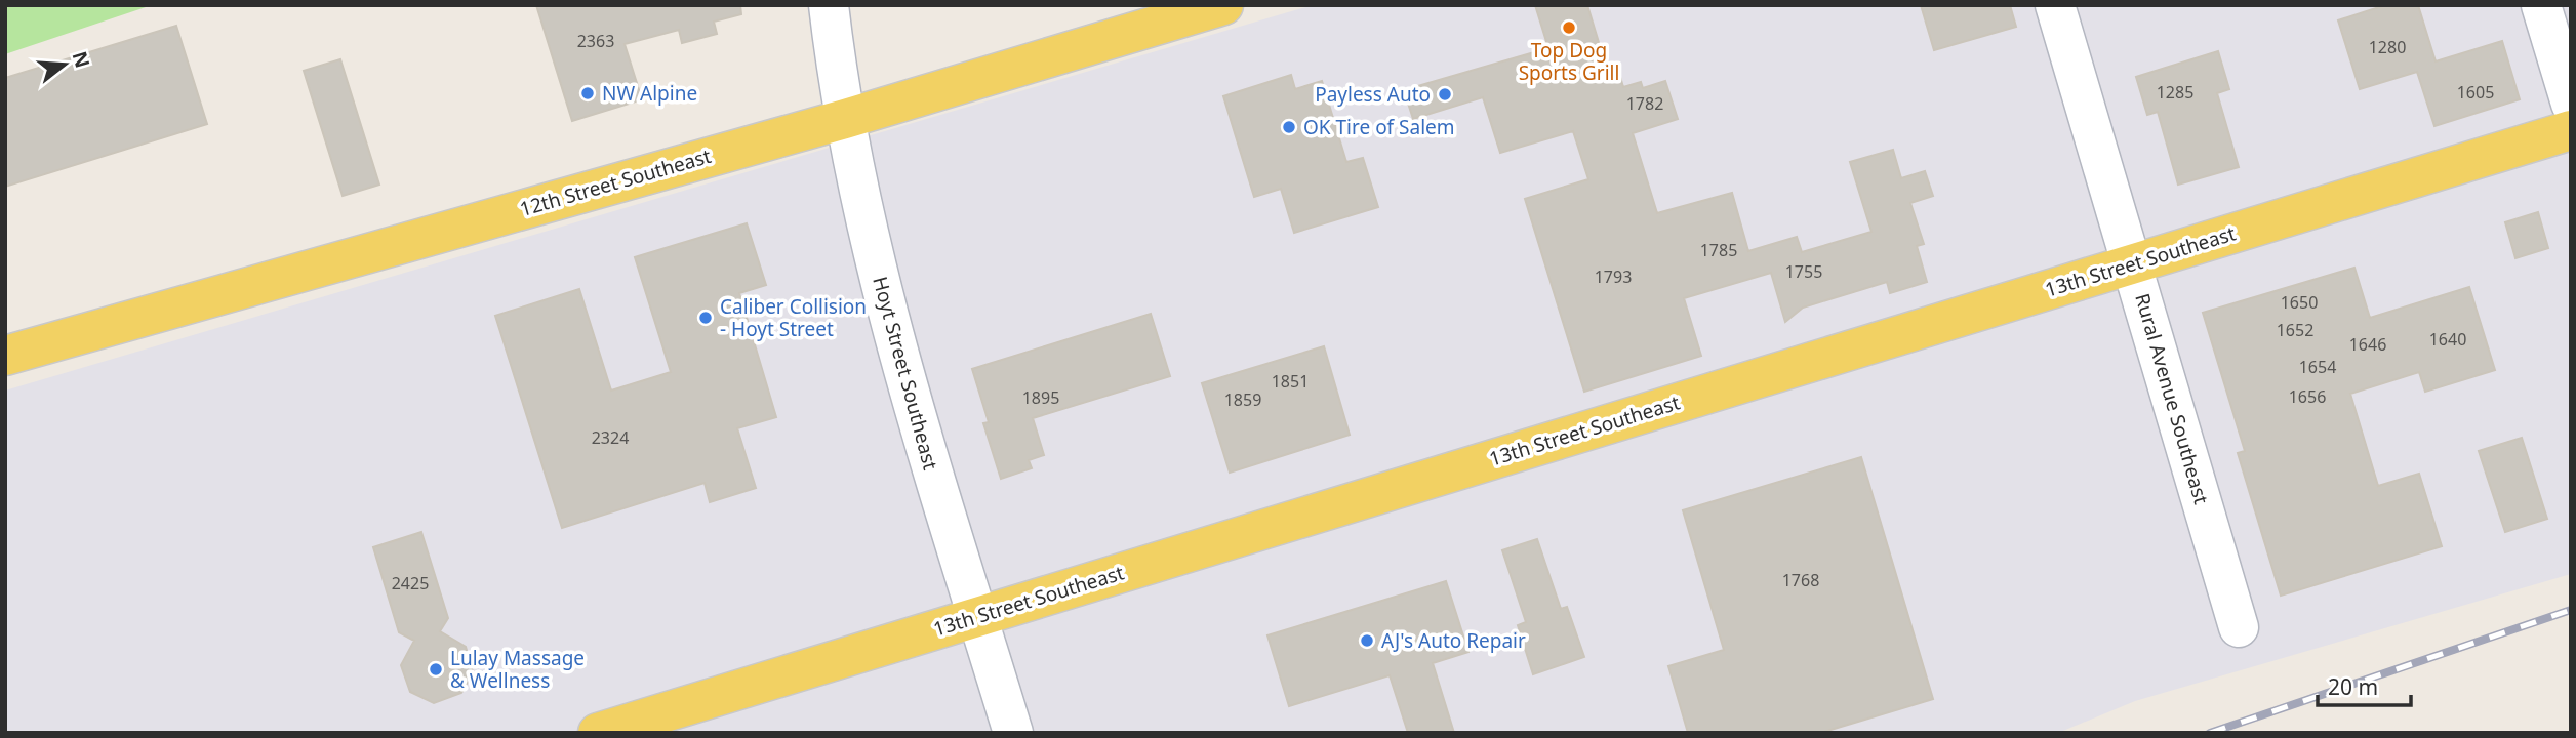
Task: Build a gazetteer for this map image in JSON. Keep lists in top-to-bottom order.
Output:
{
  "streets": {
    "main road": ["12th Street Southeast", "13th Street Southeast"],
    "street": ["Hoyt Street Southeast", "Rural Avenue Southeast"]
  },
  "crossings": [
    ["12th Street Southeast", "Hoyt Street Southeast"],
    ["13th Street Southeast", "Hoyt Street Southeast"],
    ["13th Street Southeast", "Rural Avenue Southeast"]
  ],
  "places": [
    "Top Dog Sports Grill",
    "NW Alpine",
    "Payless Auto",
    "OK Tire of Salem",
    "Caliber Collision - Hoyt Street",
    "AJ's Auto Repair",
    "Lulay Massage & Wellness"
  ],
  "house_numbers": [
    "2363",
    "1280",
    "1285",
    "1605",
    "1782",
    "1785",
    "1755",
    "1793",
    "1650",
    "1652",
    "1640",
    "1646",
    "1654",
    "1851",
    "1656",
    "1895",
    "1859",
    "2324",
    "1768",
    "2425"
  ],
  "scale_bar": "20 m",
  "north": "right"
}
